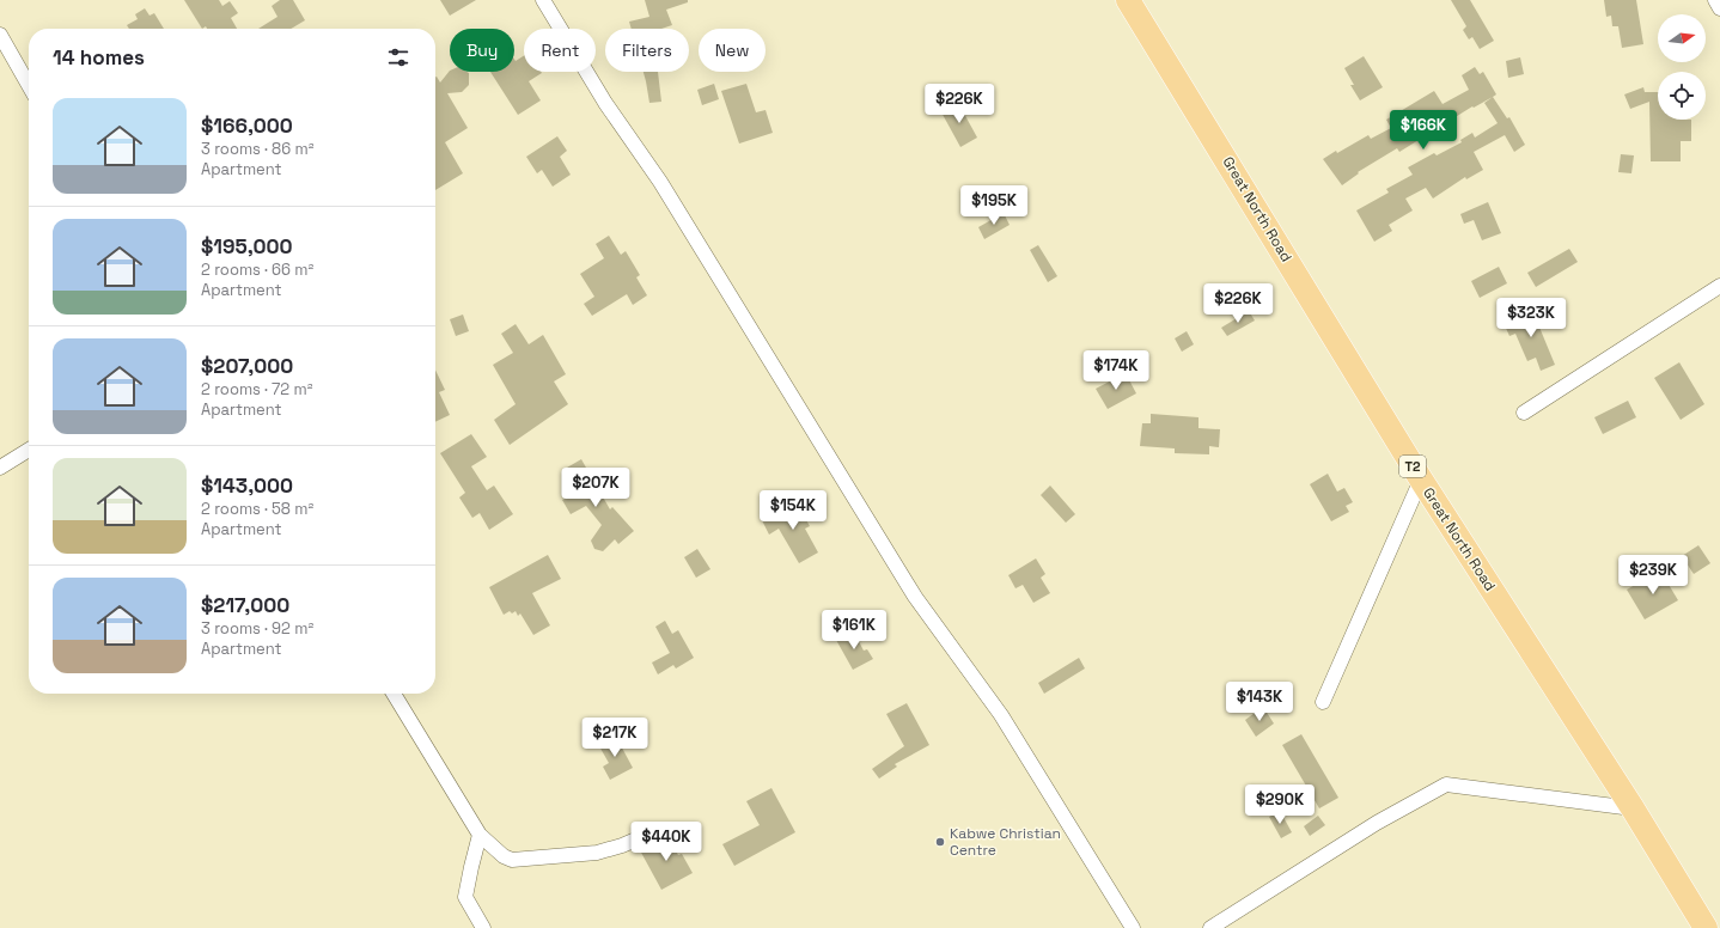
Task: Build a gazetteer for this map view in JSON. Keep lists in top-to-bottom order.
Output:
{
  "streets": {
    "highway": ["Great North Road", "T2"]
  },
  "places": ["Kabwe Christian Centre"],
  "north": "right",
  "page": {
    "chip": [
      "Buy",
      "Rent",
      "Filters",
      "New"
    ],
    "heading": "14 homes",
    "price": [
      "$226K",
      "$166K",
      "$195K",
      "$226K",
      "$323K",
      "$174K",
      "$207K",
      "$154K",
      "$239K",
      "$161K",
      "$143K",
      "$217K",
      "$290K",
      "$440K"
    ],
    "list": [
      {
        "name": "$166,000",
        "note": "3 rooms · 86 m² · Apartment"
      },
      {
        "name": "$195,000",
        "note": "2 rooms · 66 m² · Apartment"
      },
      {
        "name": "$207,000",
        "note": "2 rooms · 72 m² · Apartment"
      },
      {
        "name": "$143,000",
        "note": "2 rooms · 58 m² · Apartment"
      },
      {
        "name": "$217,000",
        "note": "3 rooms · 92 m² · Apartment"
      }
    ]
  }
}
